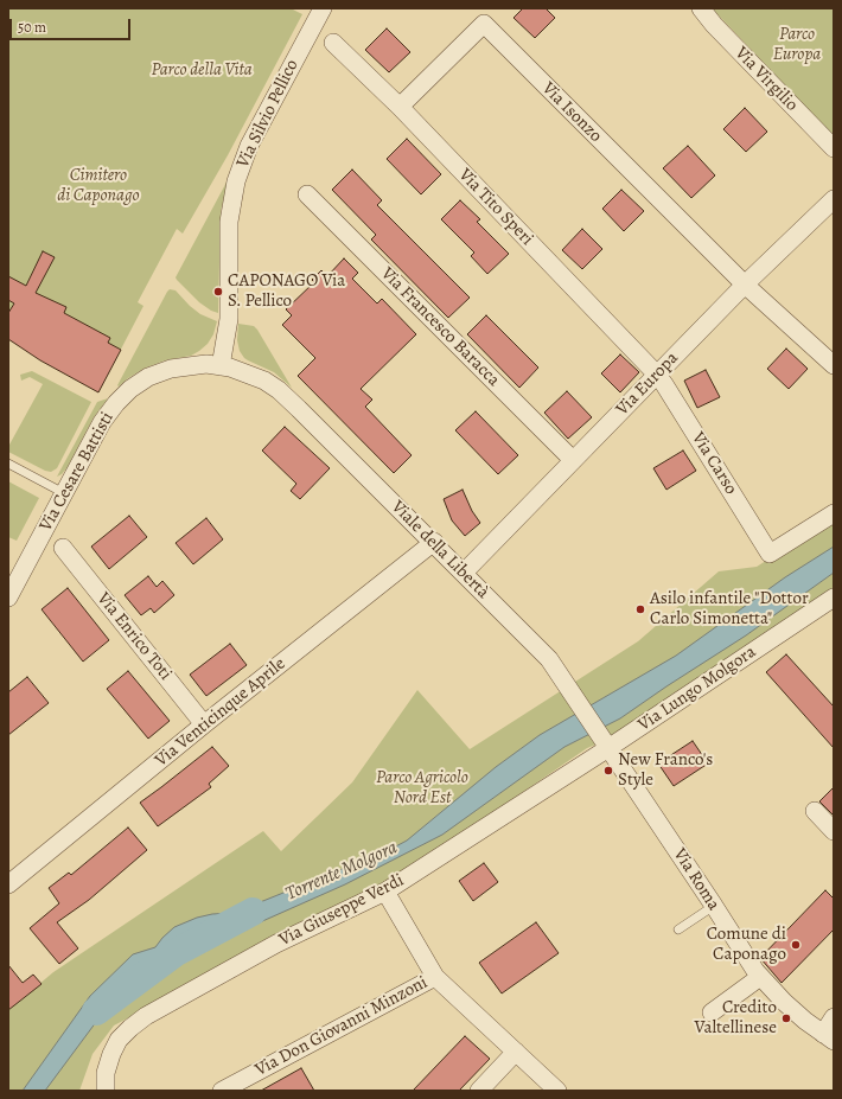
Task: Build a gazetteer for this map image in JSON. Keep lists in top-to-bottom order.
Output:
{
  "streets": {
    "street": [
      "Via Virgilio",
      "Via Isonzo",
      "Via Silvio Pellico",
      "Via Tito Speri",
      "Via Francesco Baracca",
      "Via Europa",
      "Via Carso",
      "Via Cesare Battisti",
      "Viale della Libertà",
      "Via Enrico Toti",
      "Via Lungo Molgora",
      "Via Venticinque Aprile",
      "Via Roma",
      "Via Giuseppe Verdi",
      "Via Don Giovanni Minzoni"
    ]
  },
  "crossings": [
    ["Via Isonzo", "Via Tito Speri"],
    ["Via Isonzo", "Via Europa"],
    ["Via Silvio Pellico", "Via Cesare Battisti"],
    ["Via Tito Speri", "Via Europa"],
    ["Via Tito Speri", "Via Carso"],
    ["Via Francesco Baracca", "Via Europa"],
    ["Via Europa", "Via Carso"],
    ["Via Europa", "Viale della Libertà"],
    ["Via Cesare Battisti", "Viale della Libertà"],
    ["Viale della Libertà", "Via Lungo Molgora"],
    ["Viale della Libertà", "Via Venticinque Aprile"],
    ["Viale della Libertà", "Via Roma"],
    ["Viale della Libertà", "Via Giuseppe Verdi"],
    ["Via Enrico Toti", "Via Venticinque Aprile"],
    ["Via Lungo Molgora", "Via Roma"],
    ["Via Lungo Molgora", "Via Giuseppe Verdi"],
    ["Via Roma", "Via Giuseppe Verdi"]
  ],
  "water": ["Torrente Molgora"],
  "parks": [
    "Parco Europa",
    "Parco della Vita",
    "Cimitero di Caponago",
    "Parco Agricolo Nord Est"
  ],
  "places": [
    "CAPONAGO Via S. Pellico",
    "Asilo infantile \"Dottor Carlo Simonetta\"",
    "New Franco's Style",
    "Comune di Caponago",
    "Credito Valtellinese"
  ],
  "scale_bar": "50 m"
}
